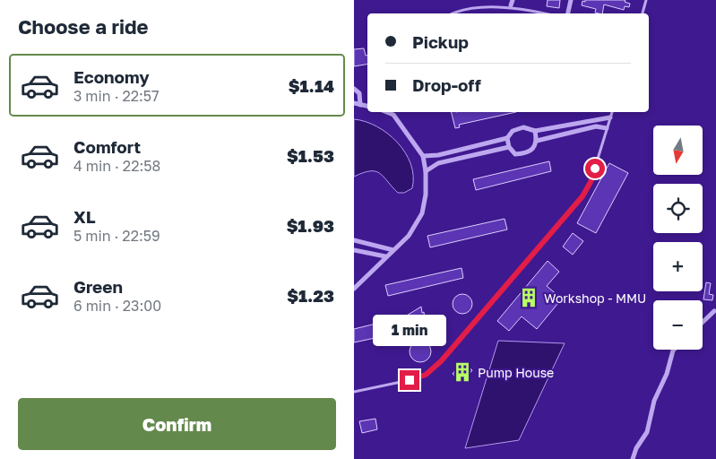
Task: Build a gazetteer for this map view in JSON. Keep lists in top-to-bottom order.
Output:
{
  "places": {
    "building": ["Workshop - MMU", "Pump House"]
  },
  "north": "bottom",
  "page": {
    "heading": "Choose a ride",
    "banner": ["Pickup", "Drop-off"],
    "list": [
      {
        "name": "Economy",
        "note": "3 min · 22:57",
        "value": "$1.14"
      },
      {
        "name": "Comfort",
        "note": "4 min · 22:58",
        "value": "$1.53"
      },
      {
        "name": "XL",
        "note": "5 min · 22:59",
        "value": "$1.93"
      },
      {
        "name": "Green",
        "note": "6 min · 23:00",
        "value": "$1.23"
      }
    ],
    "map_buttons": ["+", "−"],
    "bubble": "1 min",
    "buttons": "Confirm"
  }
}
